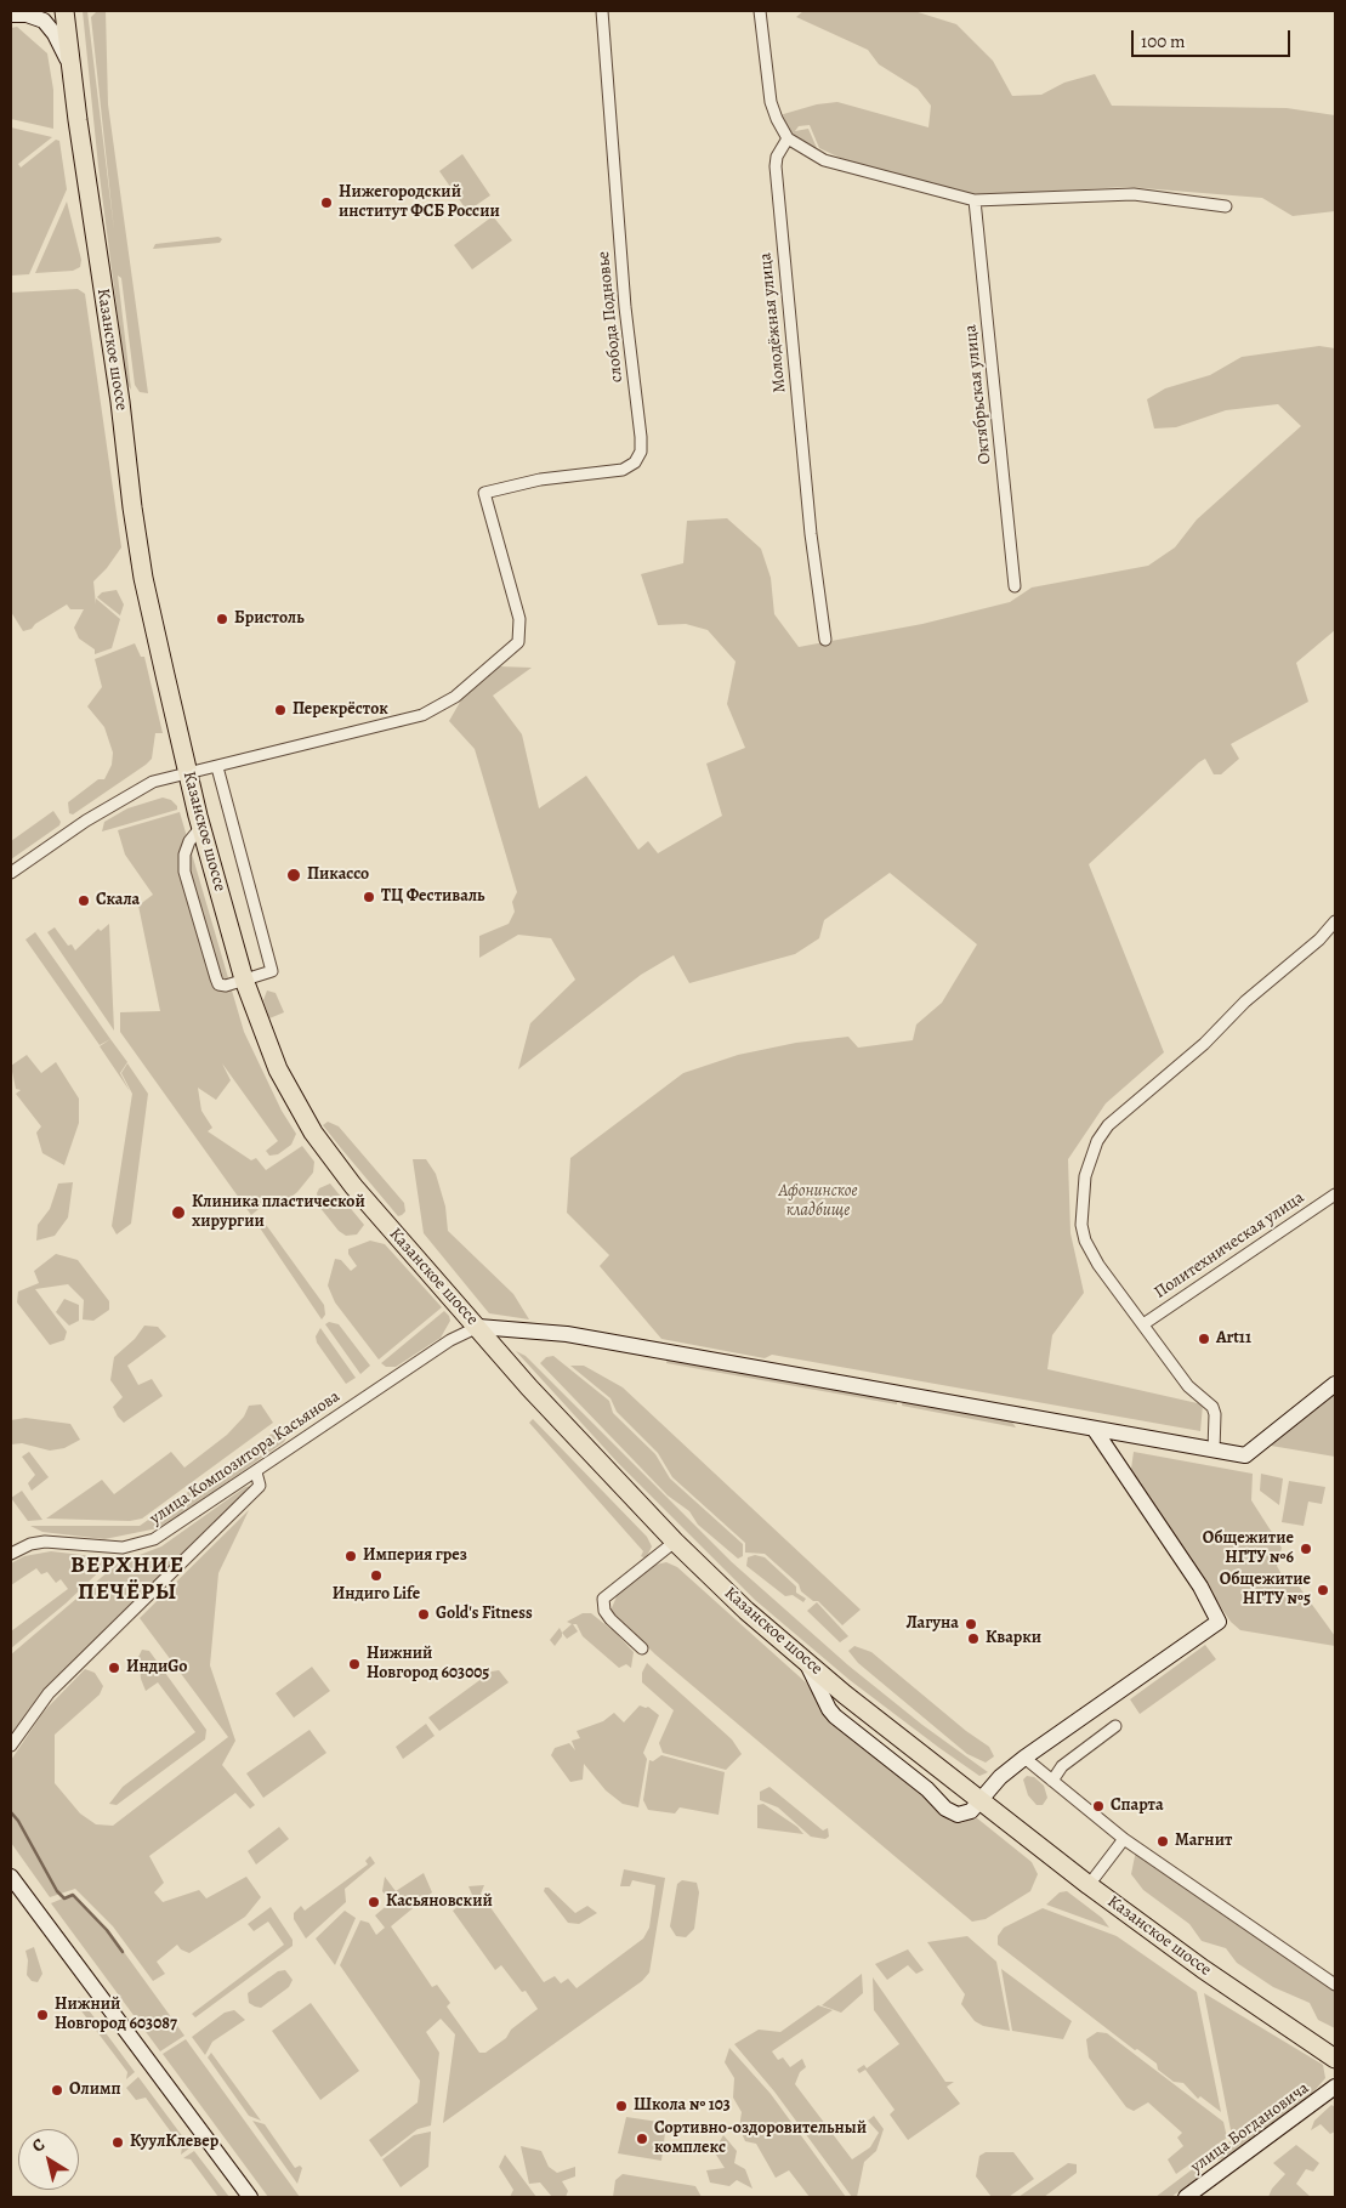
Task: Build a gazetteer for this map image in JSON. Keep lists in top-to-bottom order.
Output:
{
  "streets": {
    "main road": ["Казанское шоссе"],
    "street": [
      "слобода Подновье",
      "Молодёжная улица",
      "Октябрьская улица",
      "Политехническая улица",
      "улица Композитора Касьянова",
      "улица Богдановича"
    ]
  },
  "crossings": [
    ["Казанское шоссе", "улица Композитора Касьянова"]
  ],
  "districts": ["ВЕРХНИЕ ПЕЧЁРЫ"],
  "parks": ["Афонинское кладбище"],
  "places": [
    "Нижегородский институт ФСБ России",
    "Бристоль",
    "Перекрёсток",
    "Пикассо",
    "ТЦ Фестиваль",
    "Скала",
    "Клиника пластической хирургии",
    "Art11",
    "Общежитие НГТУ №6",
    "Империя грез",
    "Индиго Life",
    "Общежитие НГТУ №5",
    "Gold's Fitness",
    "Лагуна",
    "Кварки",
    "Нижний Новгород 603005",
    "ИндиGo",
    "Спарта",
    "Магнит",
    "Касьяновский",
    "Нижний Новгород 603087",
    "Олимп",
    "Школа № 103",
    "Сортивно-оздоровительный комплекс",
    "КуулКлевер"
  ],
  "scale_bar": "100 m",
  "north": "top left"
}
